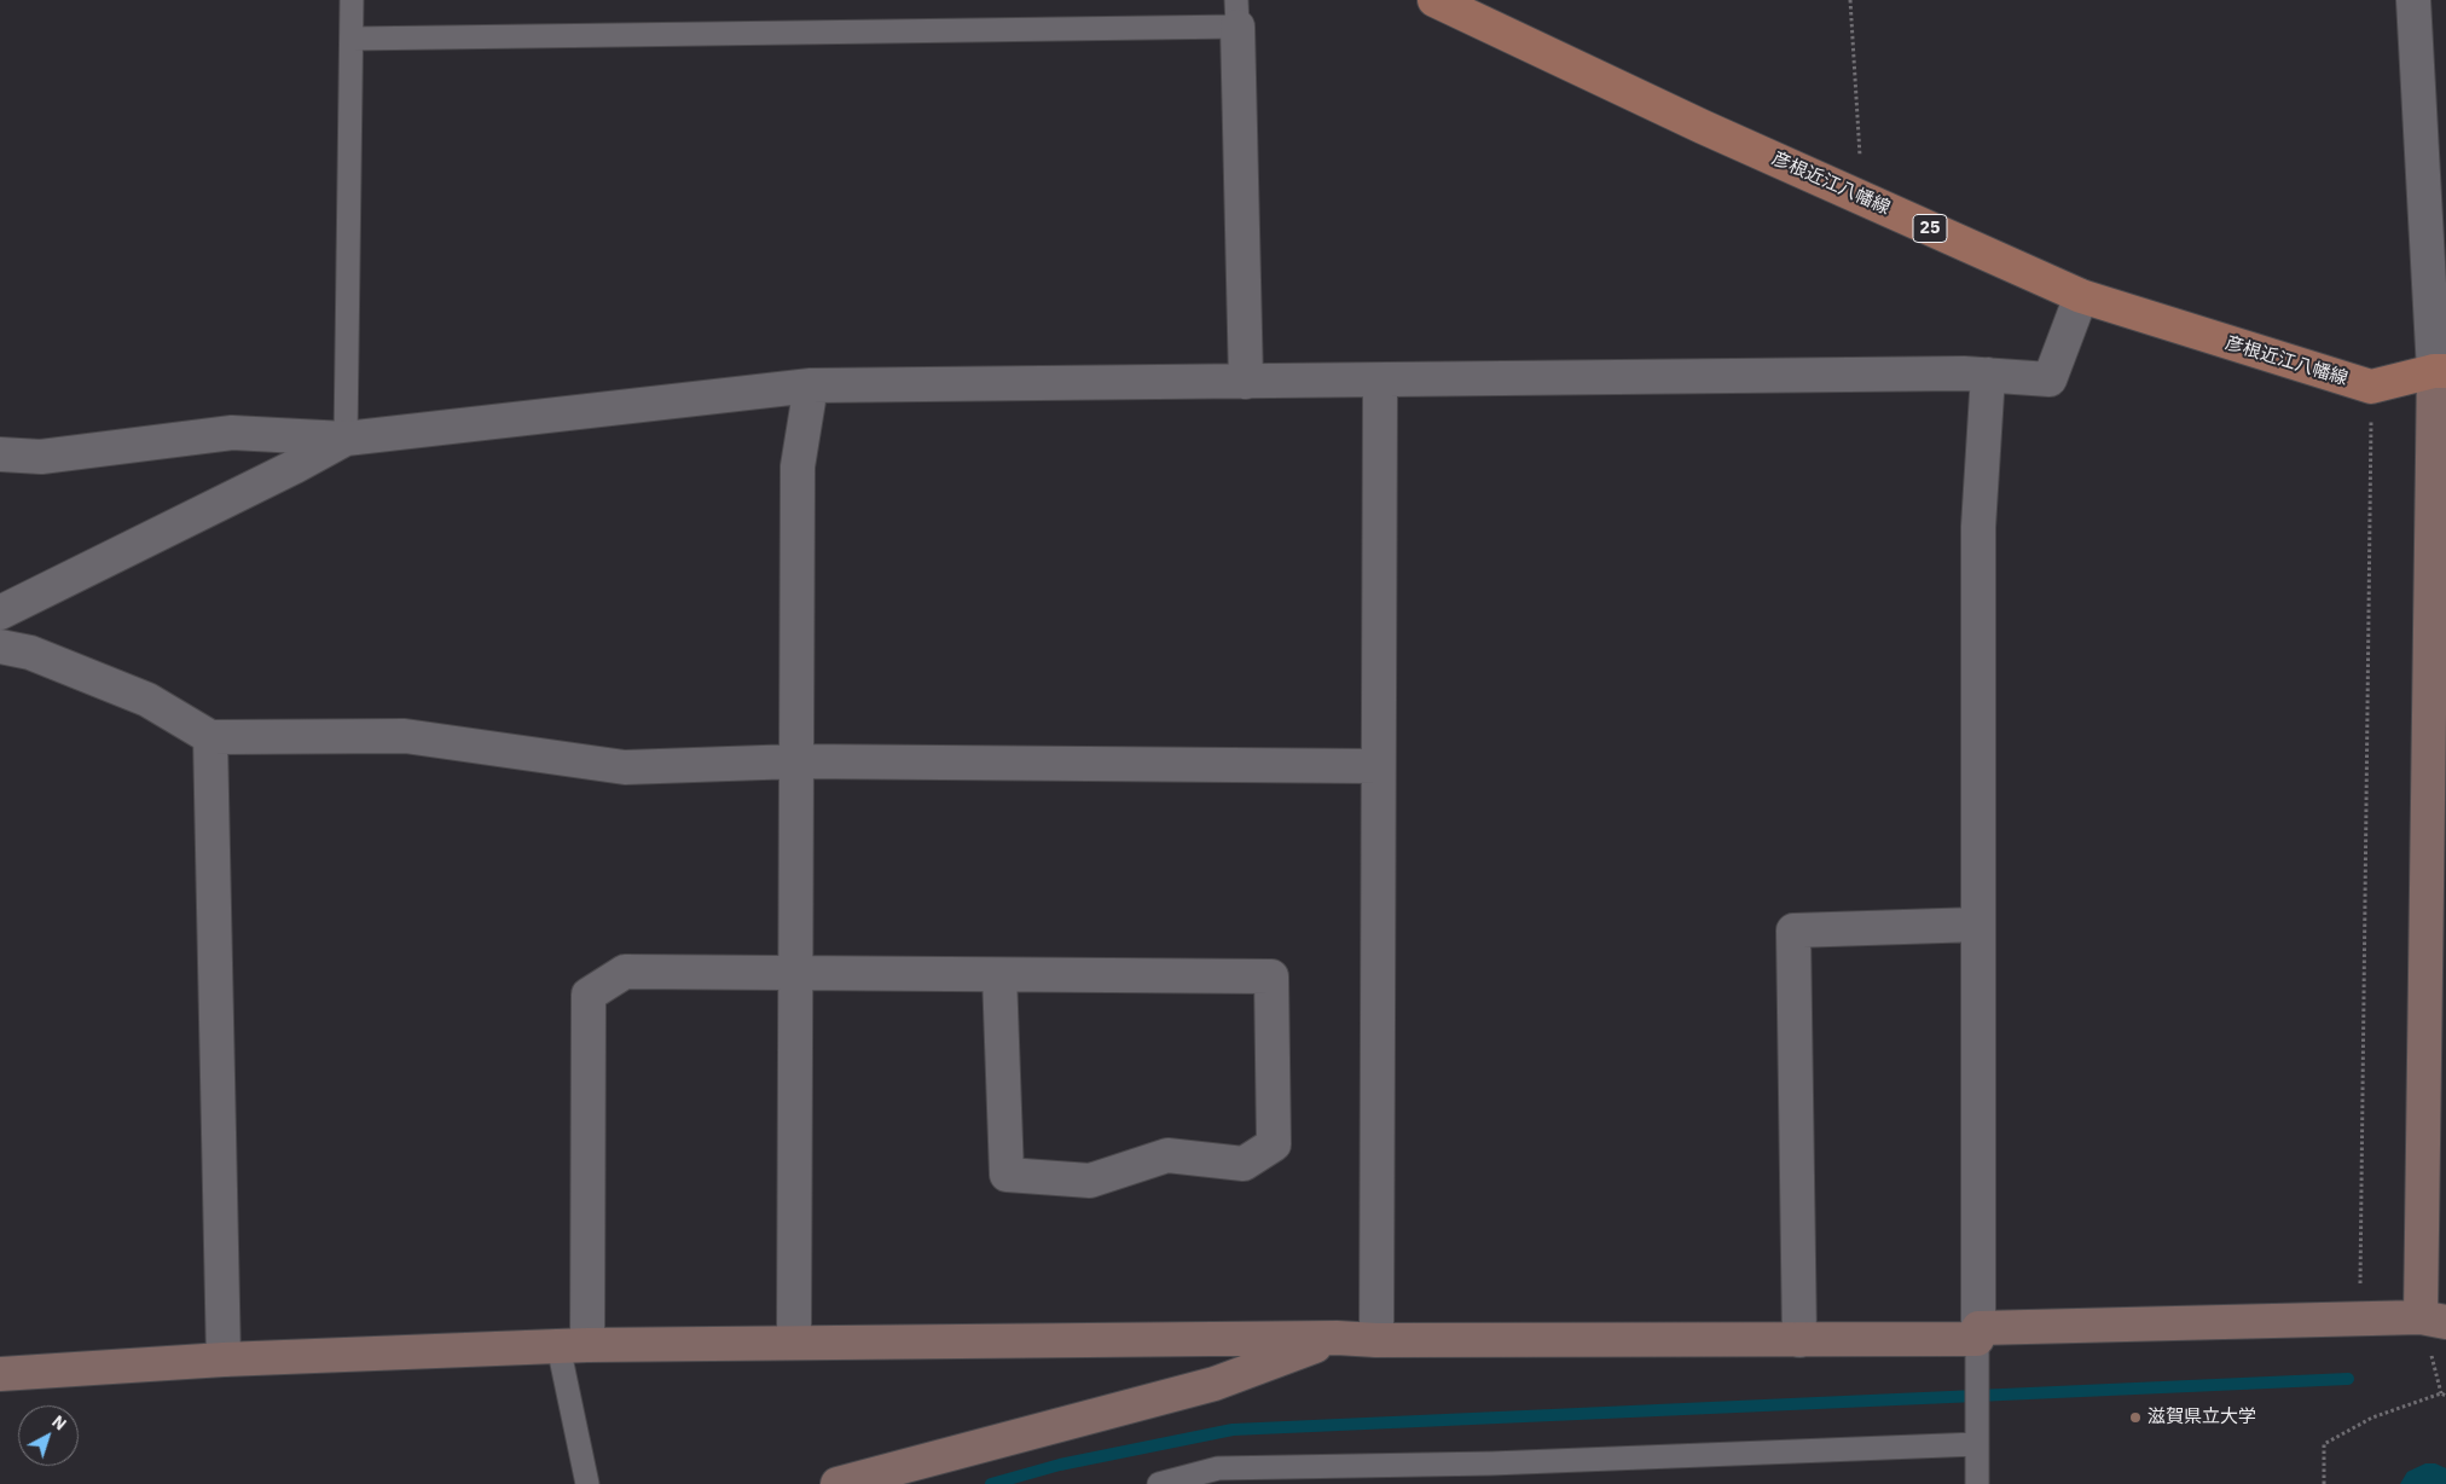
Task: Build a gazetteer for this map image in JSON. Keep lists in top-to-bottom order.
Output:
{
  "streets": {
    "main road": ["彦根近江八幡線", "25"]
  },
  "places": ["滋賀県立大学"],
  "north": "top right"
}
